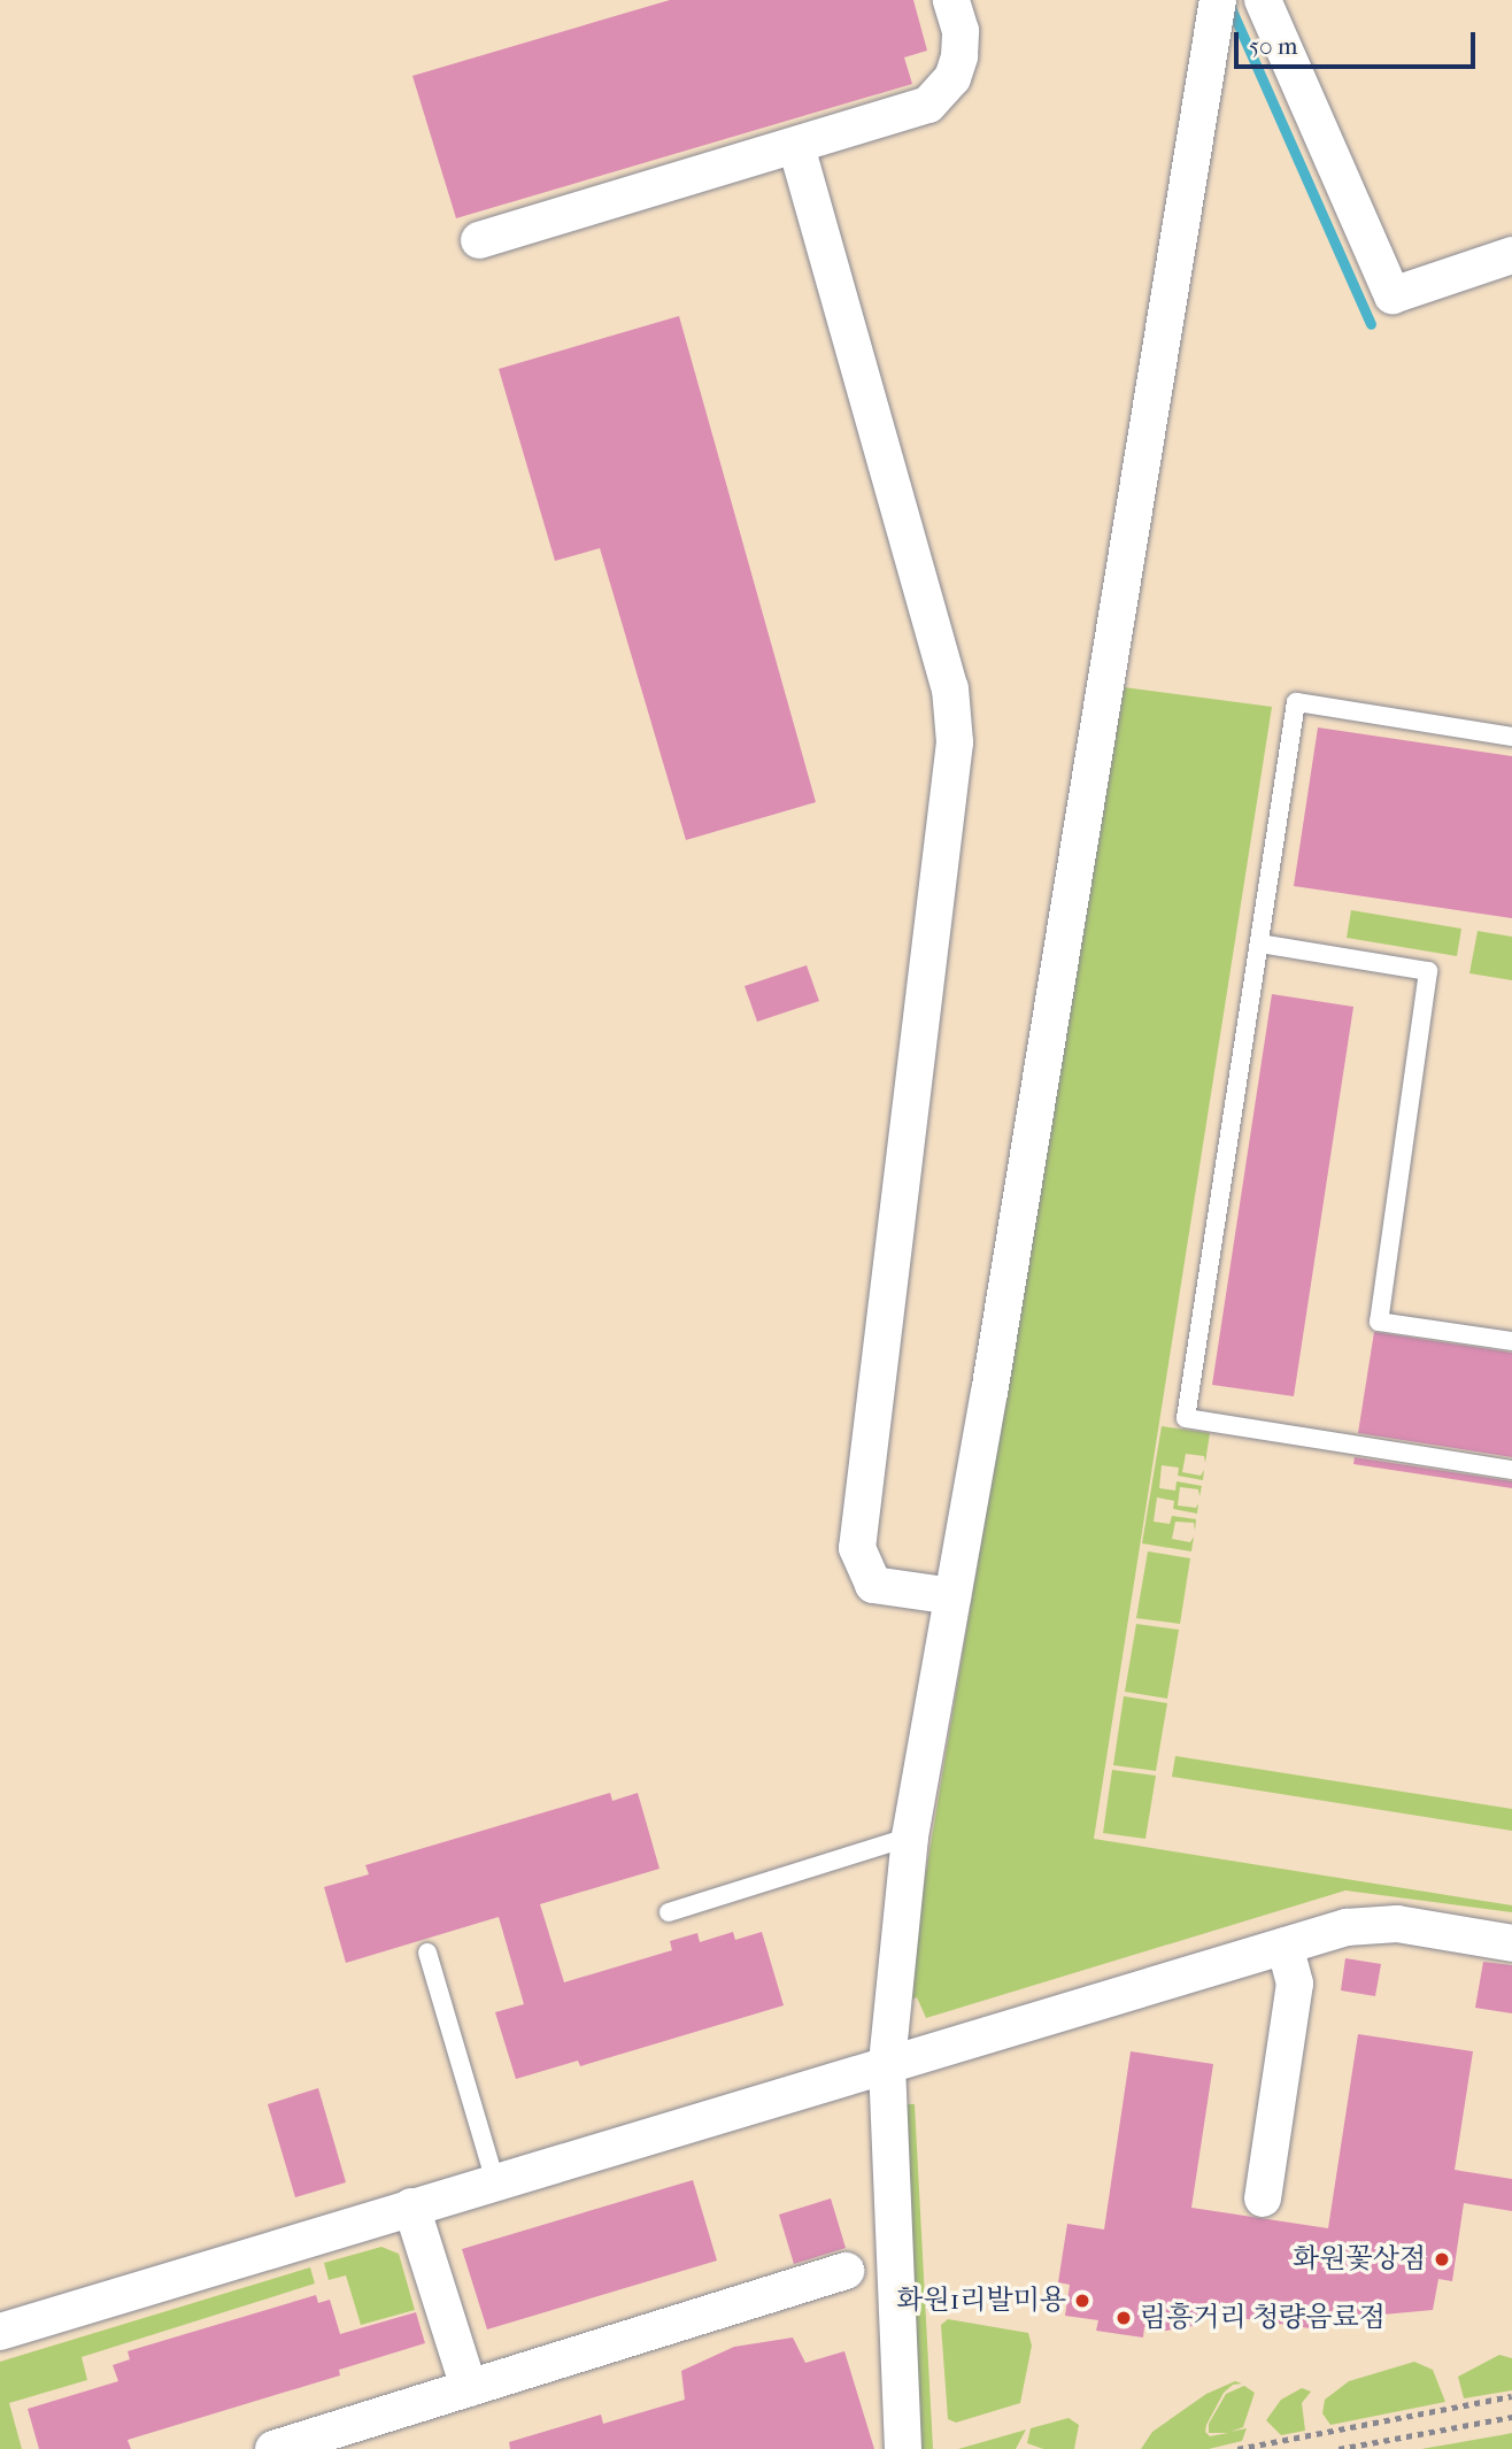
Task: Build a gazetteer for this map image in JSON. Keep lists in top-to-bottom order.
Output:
{
  "places": ["화원꽃상점", "화원1리발미용", "림흥거리 청량음료점"],
  "scale_bar": "50 m"
}
